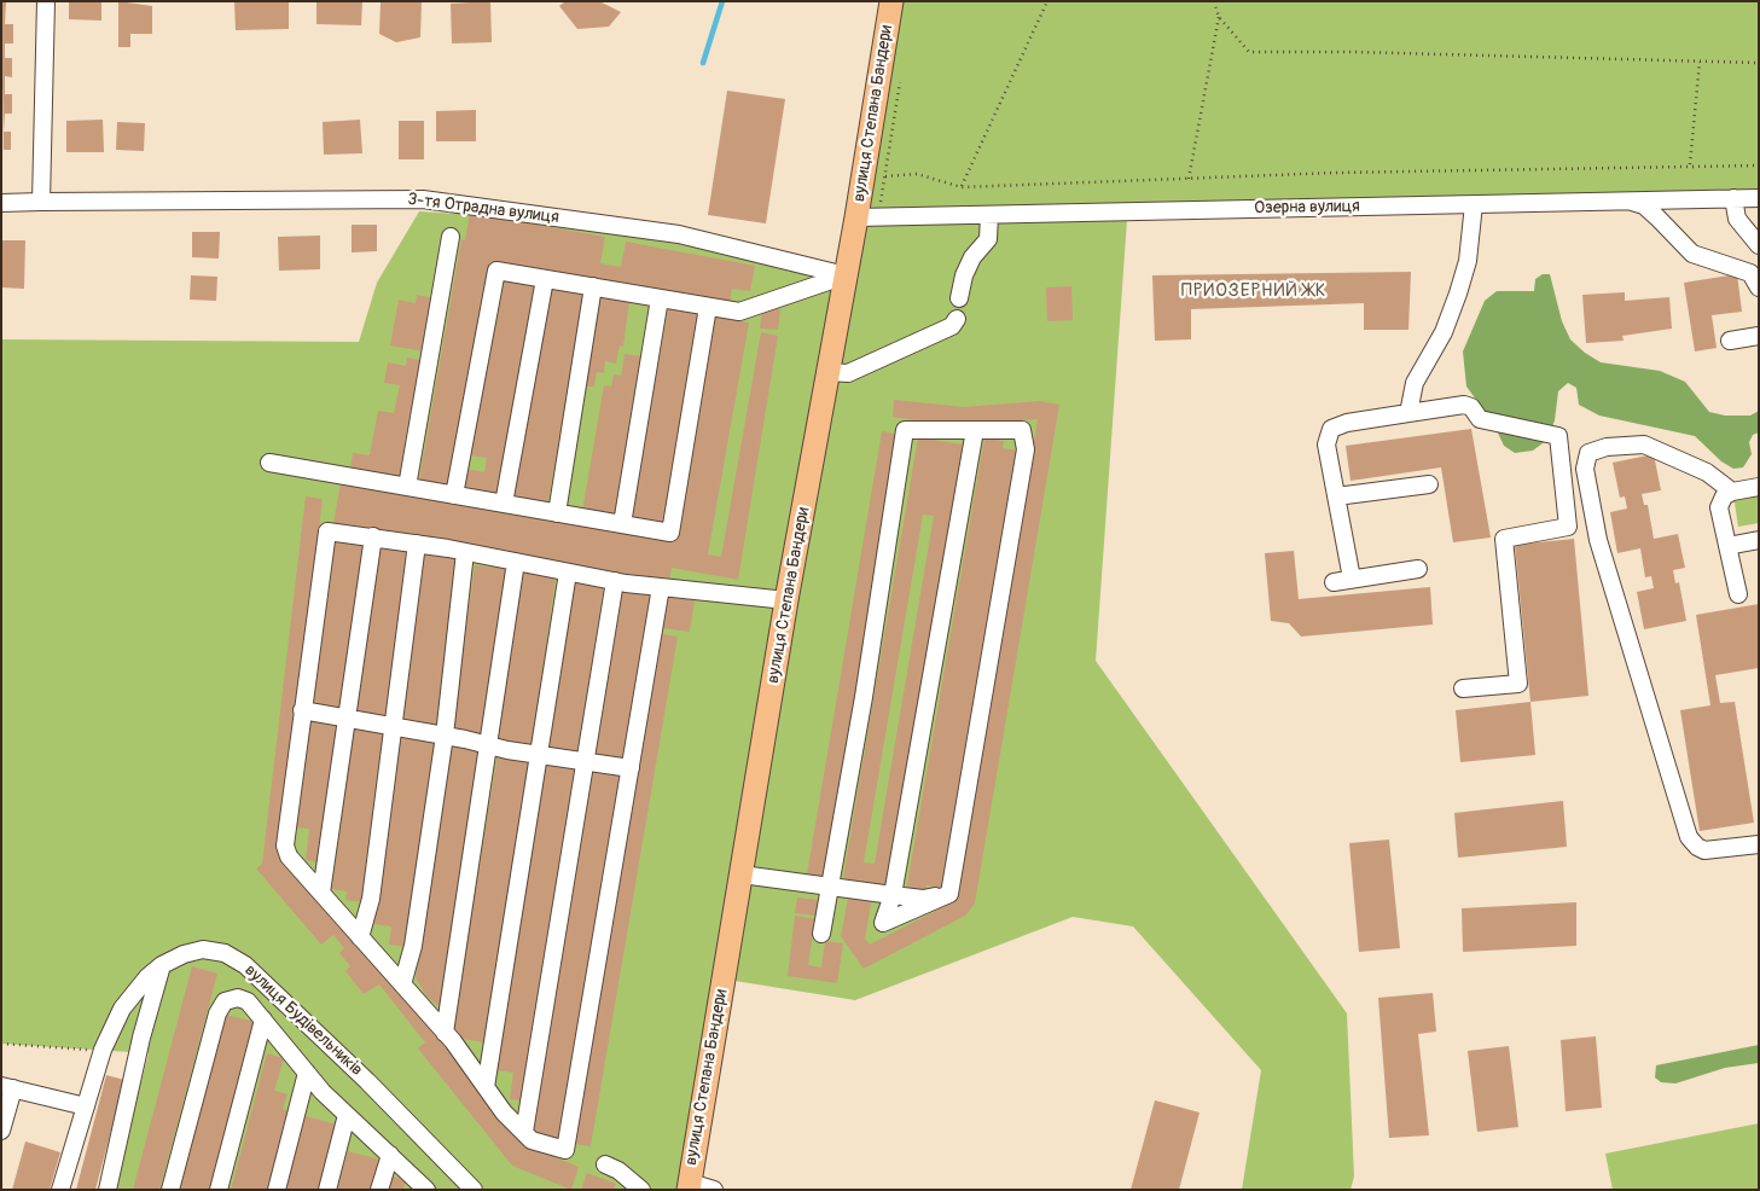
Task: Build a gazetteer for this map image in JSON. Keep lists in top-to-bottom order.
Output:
{
  "streets": {
    "main road": ["вулиця Степана Бандери"],
    "street": ["Озерна вулиця", "3-тя Отрадна вулиця", "вулиця Будівельників"]
  },
  "crossings": [
    ["вулиця Степана Бандери", "Озерна вулиця"],
    ["вулиця Степана Бандери", "3-тя Отрадна вулиця"]
  ],
  "districts": ["ПРИОЗЕРНИЙ ЖК"]
}
